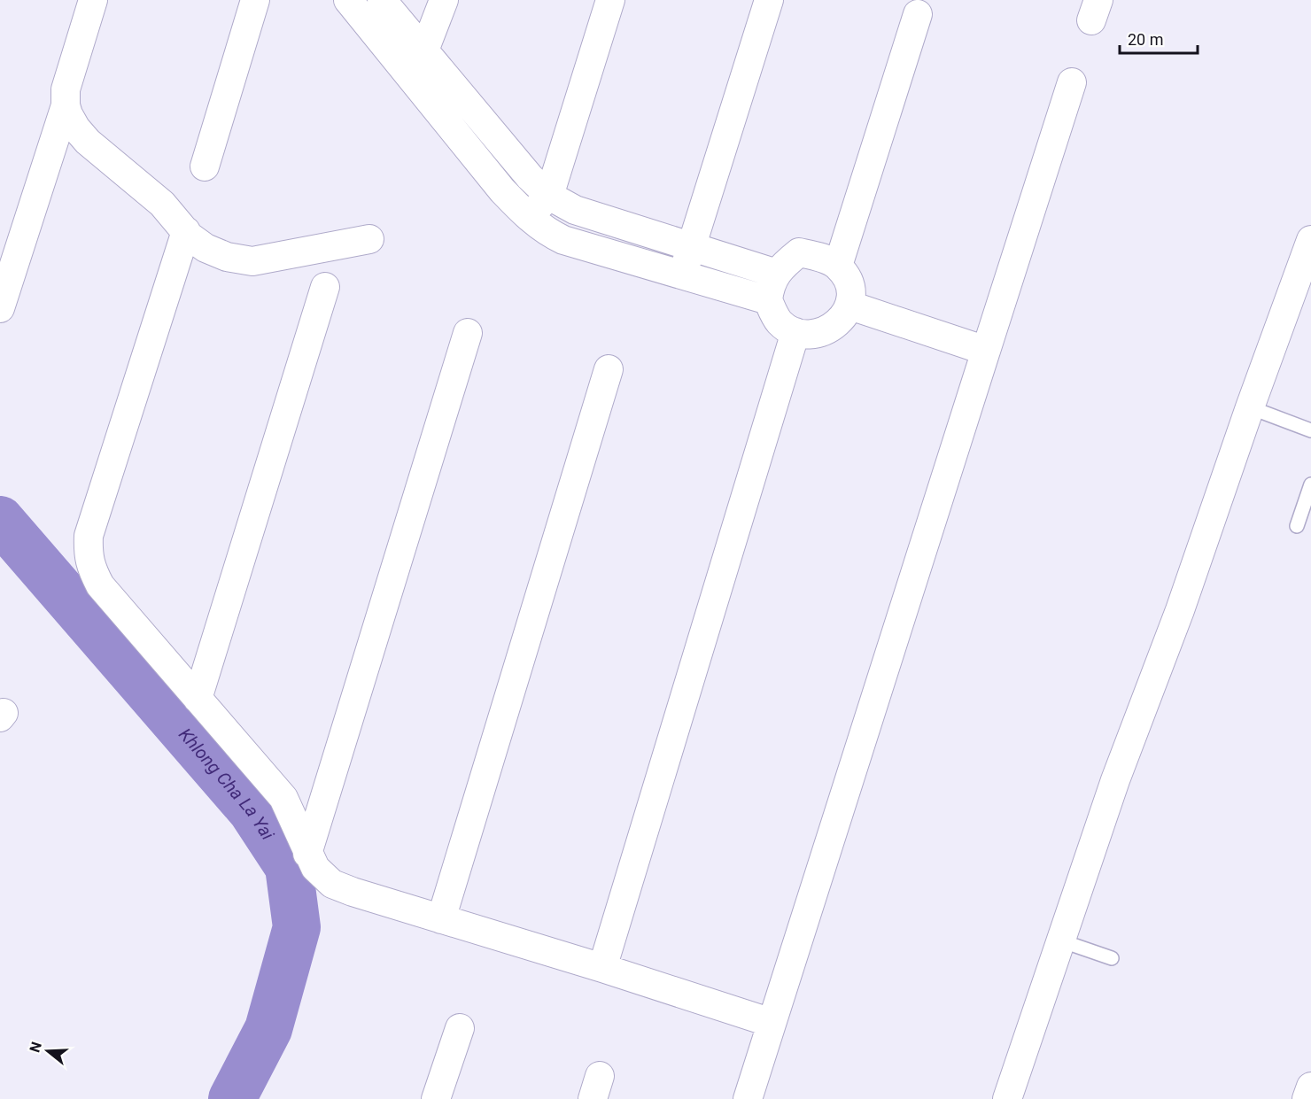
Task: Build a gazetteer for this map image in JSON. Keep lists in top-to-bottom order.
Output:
{
  "water": ["Khlong Cha La Yai"],
  "scale_bar": "20 m",
  "north": "left"
}
